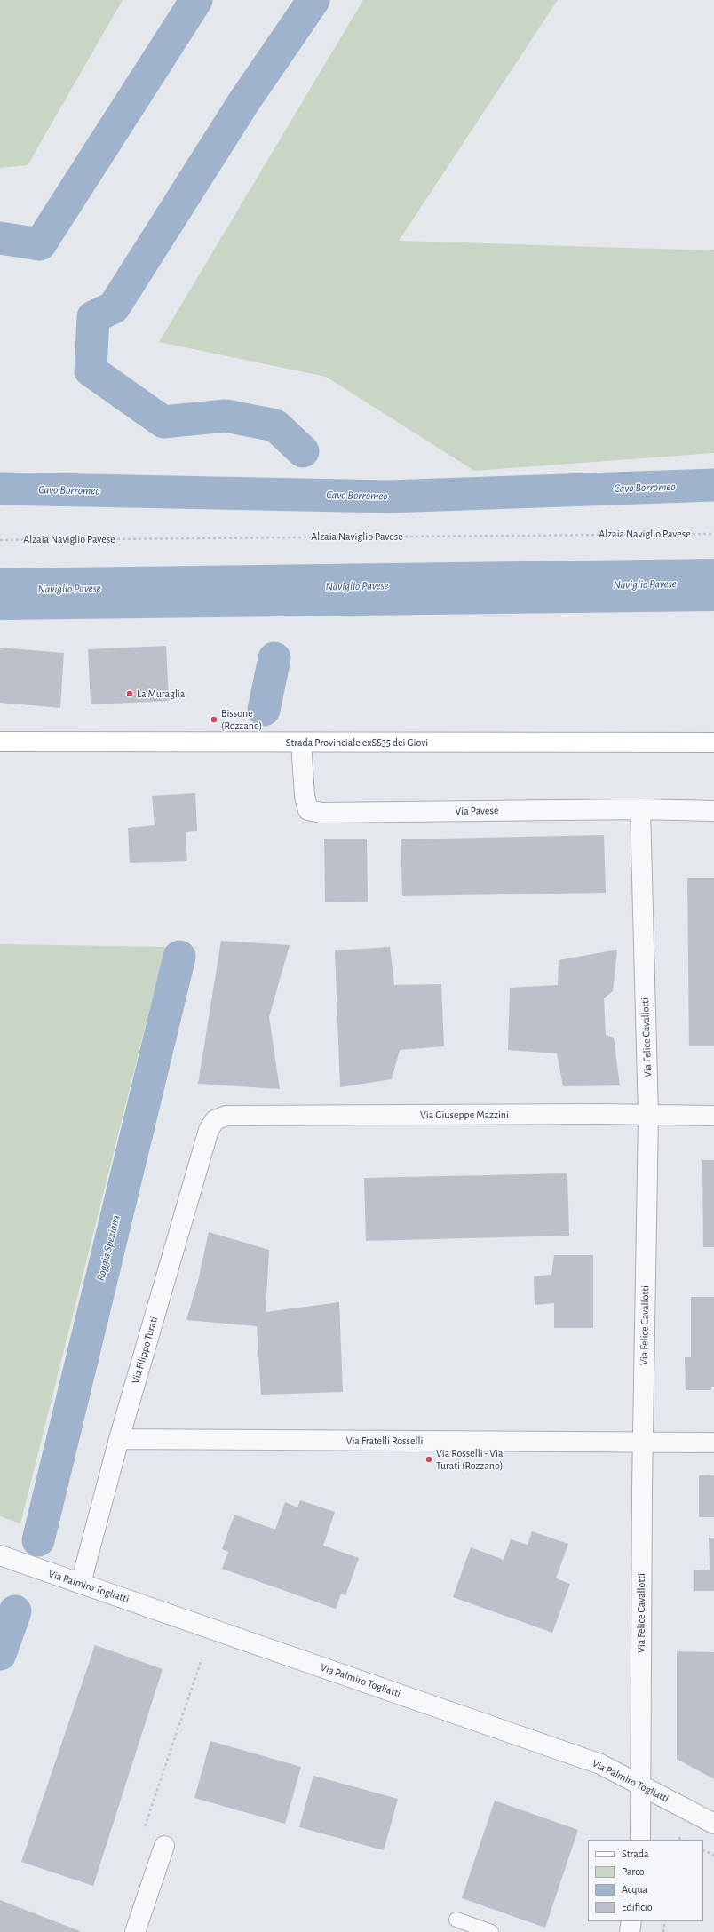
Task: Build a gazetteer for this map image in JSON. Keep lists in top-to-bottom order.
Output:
{
  "streets": {
    "main road": ["Strada Provinciale exSS35 dei Giovi"],
    "street": [
      "Via Pavese",
      "Via Felice Cavallotti",
      "Via Giuseppe Mazzini",
      "Via Filippo Turati",
      "Via Fratelli Rosselli",
      "Via Palmiro Togliatti"
    ],
    "path": ["Alzaia Naviglio Pavese"]
  },
  "crossings": [
    ["Strada Provinciale exSS35 dei Giovi", "Via Pavese"],
    ["Via Pavese", "Via Felice Cavallotti"],
    ["Via Felice Cavallotti", "Via Giuseppe Mazzini"],
    ["Via Felice Cavallotti", "Via Fratelli Rosselli"],
    ["Via Felice Cavallotti", "Via Palmiro Togliatti"],
    ["Via Giuseppe Mazzini", "Via Filippo Turati"],
    ["Via Filippo Turati", "Via Fratelli Rosselli"],
    ["Via Filippo Turati", "Via Palmiro Togliatti"]
  ],
  "water": ["Cavo Borromeo", "Naviglio Pavese", "Roggia Speziana"],
  "places": ["La Muraglia", "Bissone (Rozzano)", "Via Rosselli - Via Turati (Rozzano)"],
  "legend": [
    "Strada",
    "Parco",
    "Acqua",
    "Edificio"
  ]
}
